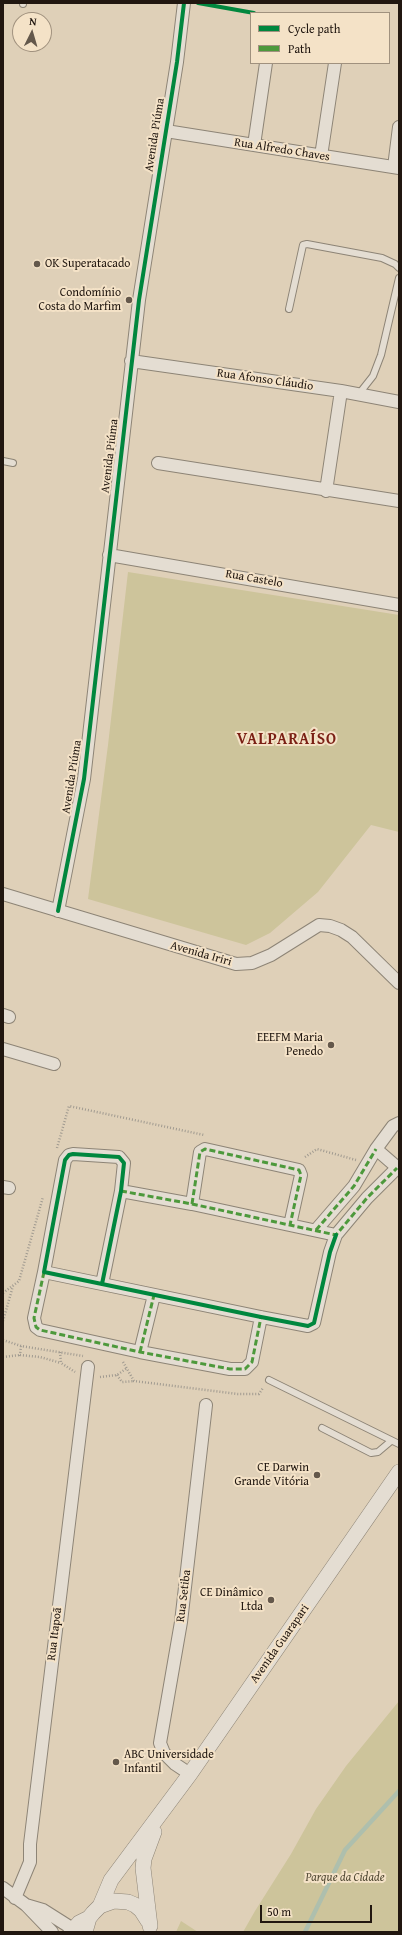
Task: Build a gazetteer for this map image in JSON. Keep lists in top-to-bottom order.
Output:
{
  "streets": {
    "street": [
      "Avenida Piúma",
      "Rua Alfredo Chaves",
      "Rua Afonso Cláudio",
      "Rua Castelo",
      "Avenida Iriri",
      "Rua Setiba",
      "Rua Itapoã",
      "Avenida Guarapari"
    ]
  },
  "crossings": [
    ["Avenida Piúma", "Rua Alfredo Chaves"],
    ["Avenida Piúma", "Rua Afonso Cláudio"],
    ["Avenida Piúma", "Rua Castelo"],
    ["Avenida Piúma", "Avenida Iriri"],
    ["Rua Setiba", "Avenida Guarapari"]
  ],
  "districts": ["VALPARAÍSO"],
  "parks": ["Parque da Cidade"],
  "places": [
    "OK Superatacado",
    "Condomínio Costa do Marfim",
    "EEEFM Maria Penedo",
    "CE Darwin Grande Vitória",
    "CE Dinâmico Ltda",
    "ABC Universidade Infantil"
  ],
  "legend": ["Cycle path", "Path"],
  "scale_bar": "50 m",
  "north": "top"
}
